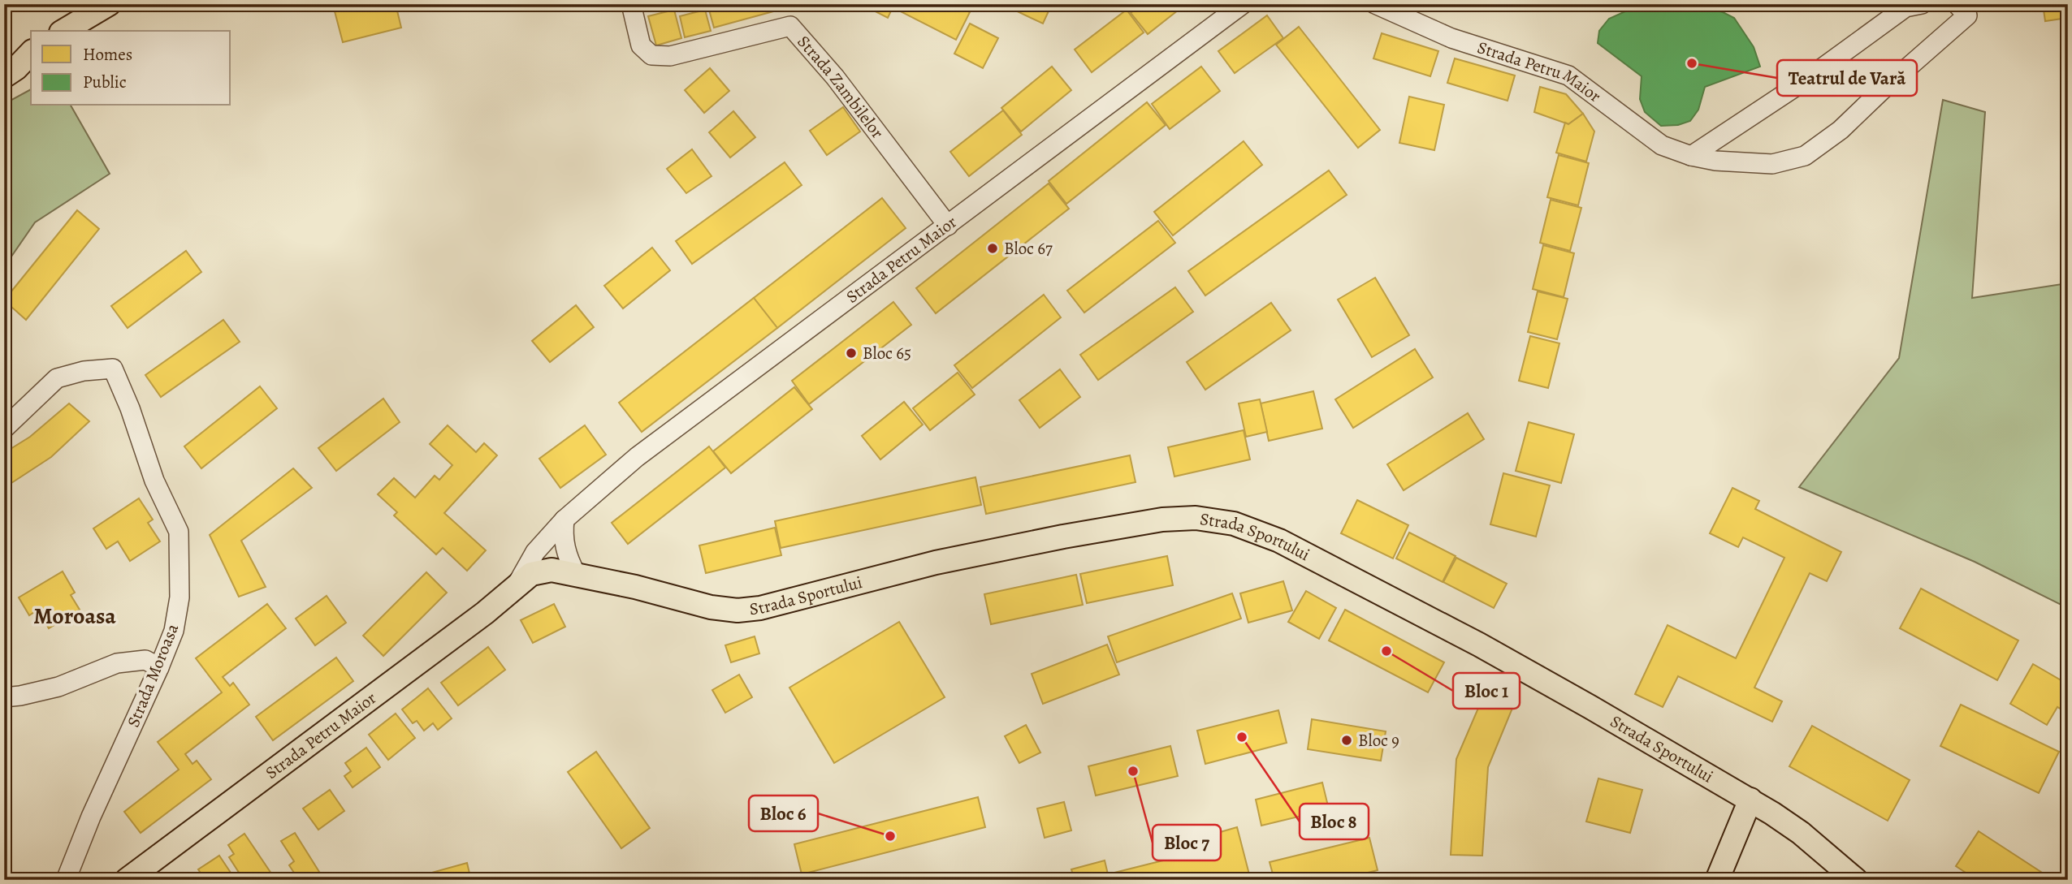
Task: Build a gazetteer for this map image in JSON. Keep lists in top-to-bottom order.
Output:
{
  "streets": {
    "main road": ["Strada Petru Maior", "Strada Sportului"],
    "street": ["Strada Zambilelor", "Strada Moroasa"]
  },
  "crossings": [
    ["Strada Petru Maior", "Strada Zambilelor"],
    ["Strada Petru Maior", "Strada Sportului"]
  ],
  "districts": ["Moroasa"],
  "places": [
    "Teatrul de Vară",
    "Bloc 67",
    "Bloc 65",
    "Bloc 1",
    "Bloc 8",
    "Bloc 9",
    "Bloc 7",
    "Bloc 6"
  ],
  "legend": ["Homes", "Public"]
}
